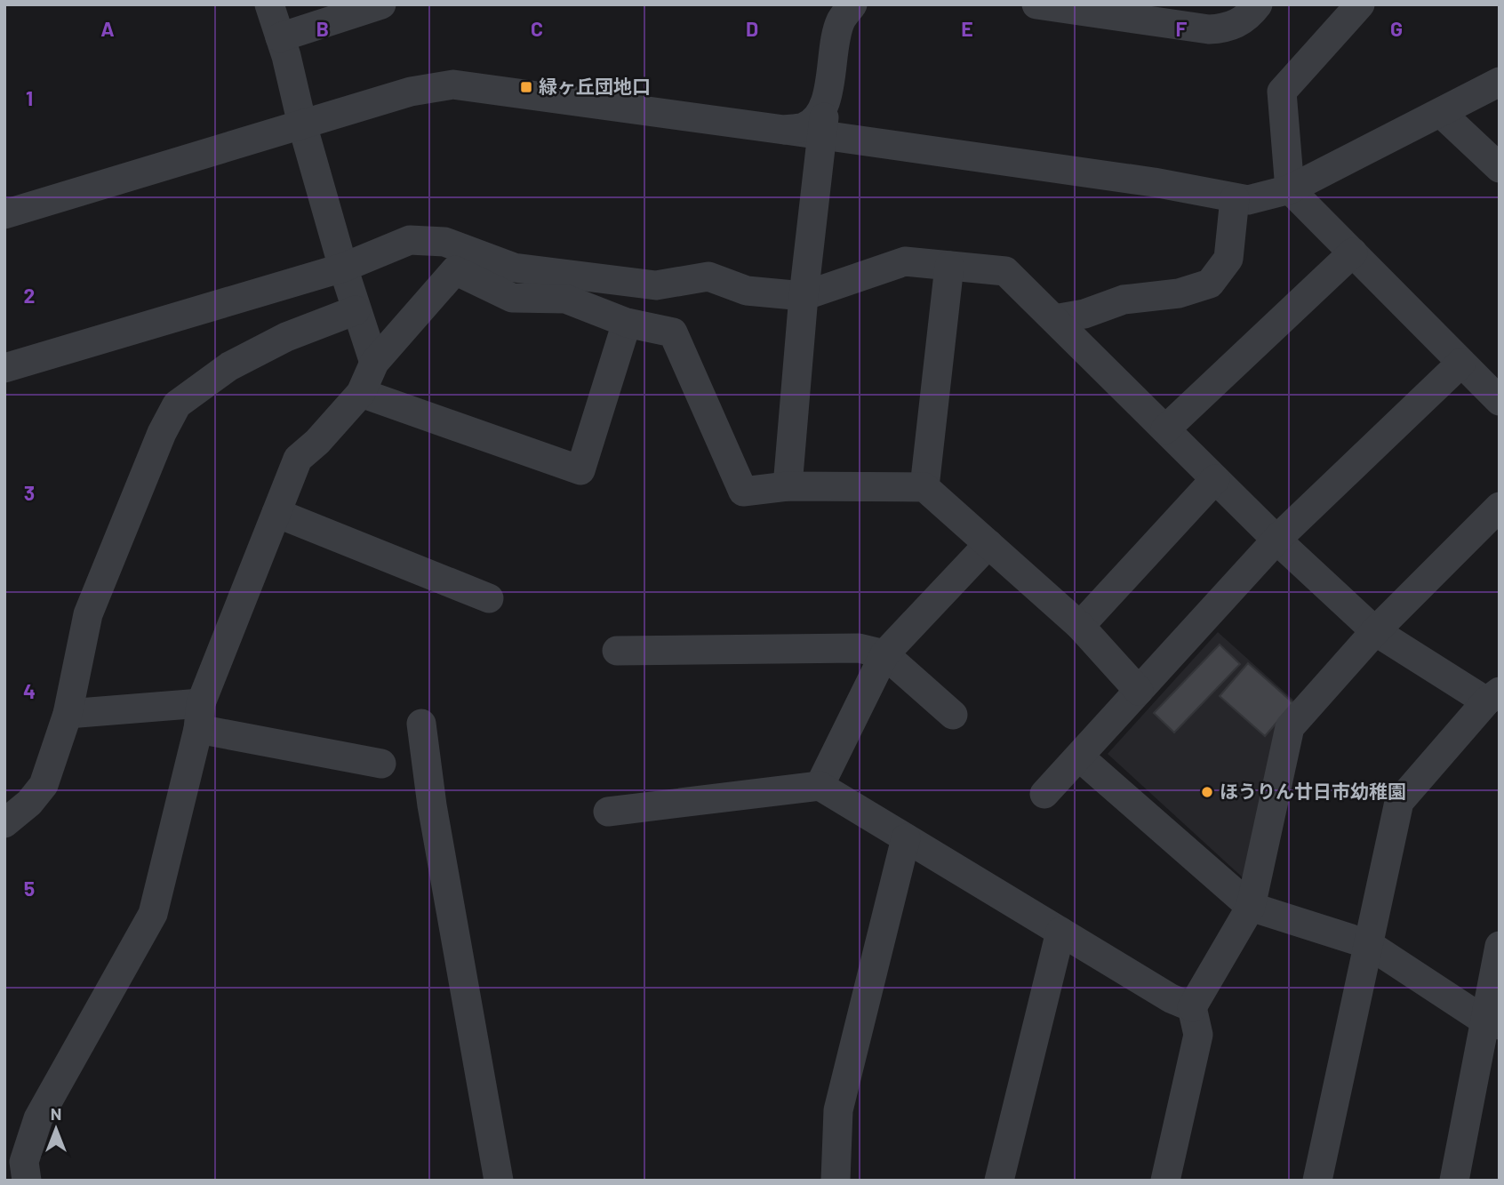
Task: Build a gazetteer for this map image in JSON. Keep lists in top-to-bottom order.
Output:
{
  "places": {
    "transit": ["緑ヶ丘団地口"],
    "other": ["ほうりん廿日市幼稚園"]
  },
  "north": "top",
  "grid": {
    "columns": [
      "A",
      "B",
      "C",
      "D",
      "E",
      "F",
      "G"
    ],
    "rows": [
      "1",
      "2",
      "3",
      "4",
      "5"
    ]
  }
}
